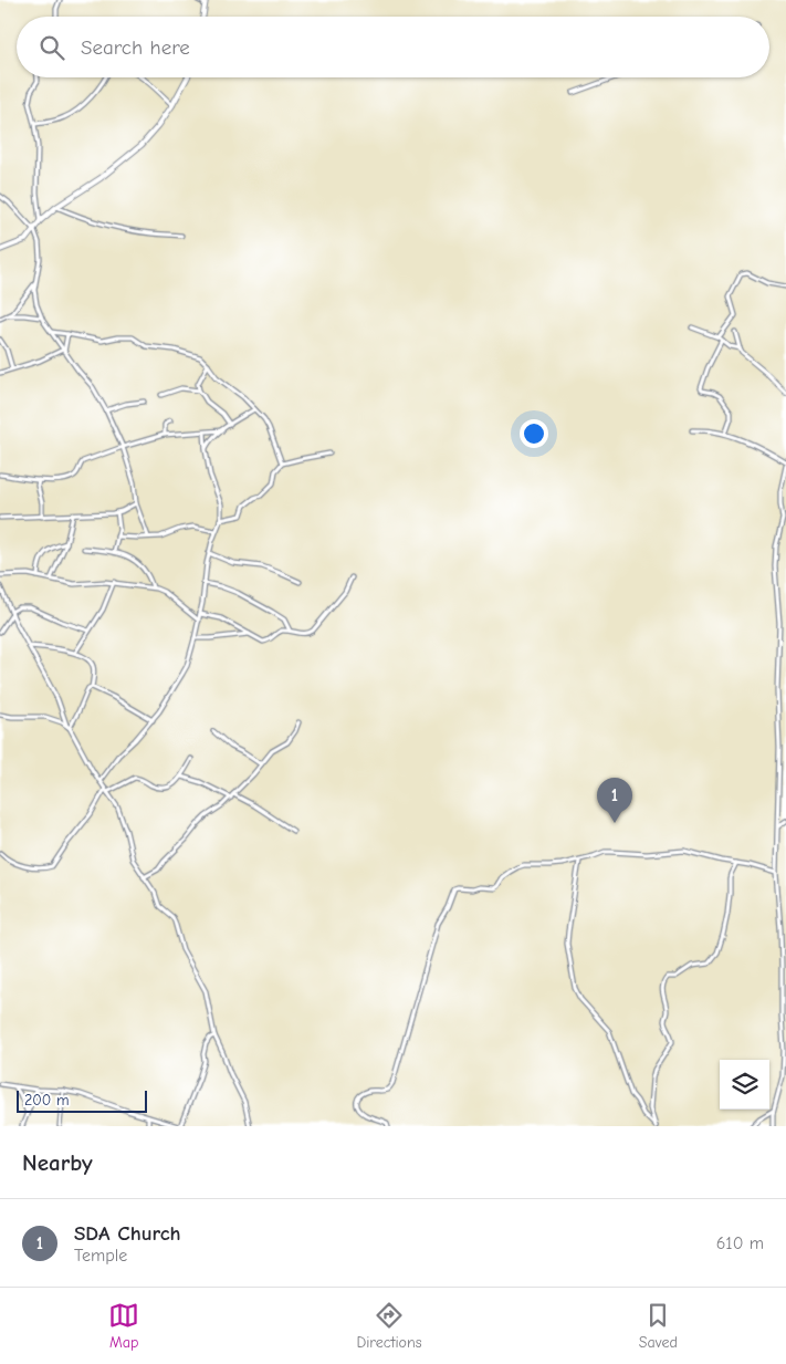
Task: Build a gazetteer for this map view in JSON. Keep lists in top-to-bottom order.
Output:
{
  "scale_bar": "200 m",
  "page": {
    "search": "Search here",
    "pins": "1",
    "scale": "200 m",
    "heading": "Nearby",
    "list": [
      {
        "mark": "1",
        "name": "SDA Church",
        "note": "Temple",
        "value": "610 m"
      }
    ],
    "nav": ["Map", "Directions", "Saved"]
  }
}
